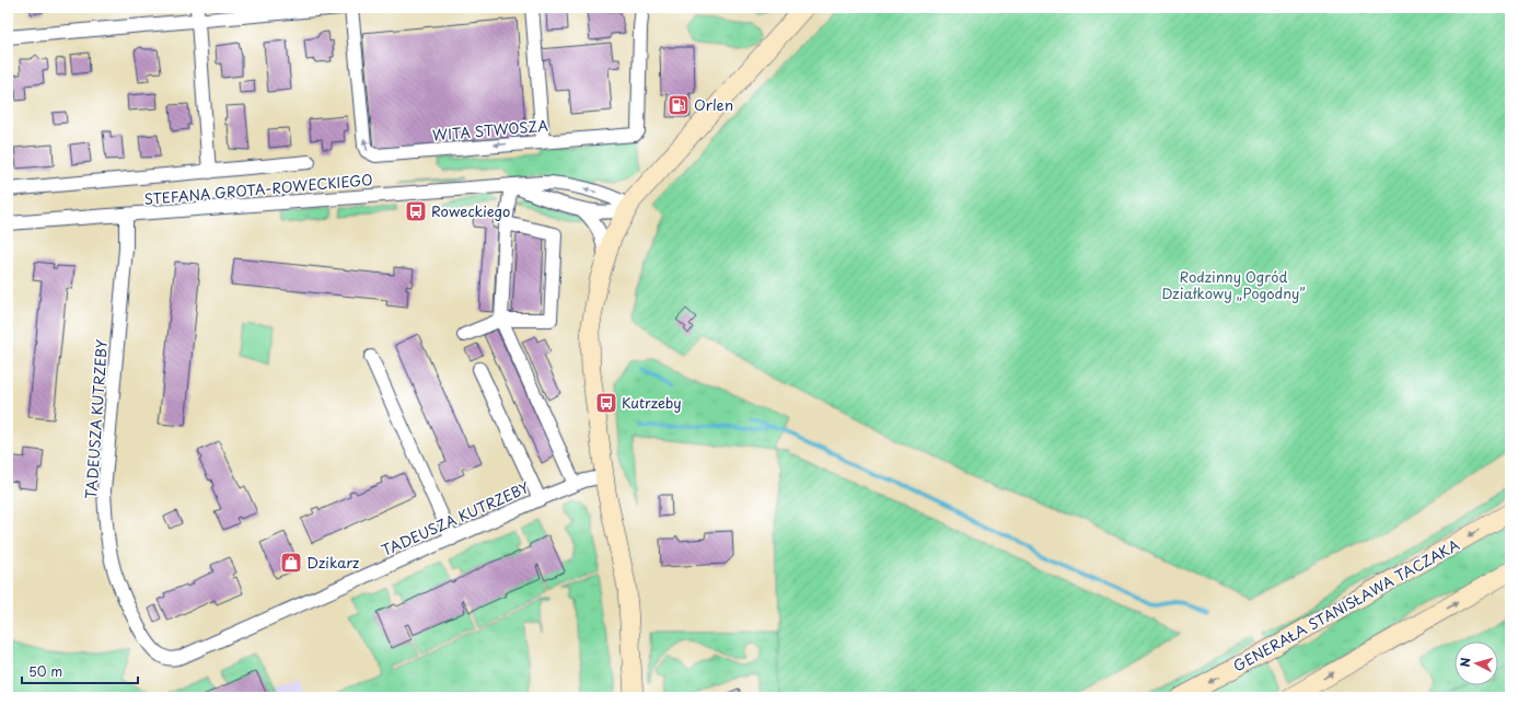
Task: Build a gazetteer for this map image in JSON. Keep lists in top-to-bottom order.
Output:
{
  "streets": {
    "street": [
      "WITA STWOSZA",
      "STEFANA GROTA-ROWECKIEGO",
      "TADEUSZA KUTRZEBY",
      "GENERAŁA STANISŁAWA TACZAKA"
    ]
  },
  "crossings": [
    ["STEFANA GROTA-ROWECKIEGO", "TADEUSZA KUTRZEBY"]
  ],
  "parks": ["Rodzinny Ogród Działkowy „Pogodny”"],
  "places": {
    "fuel station": ["Orlen"],
    "bus stop": ["Roweckiego", "Kutrzeby"],
    "shop": ["Dzikarz"]
  },
  "scale_bar": "50 m",
  "north": "left"
}
